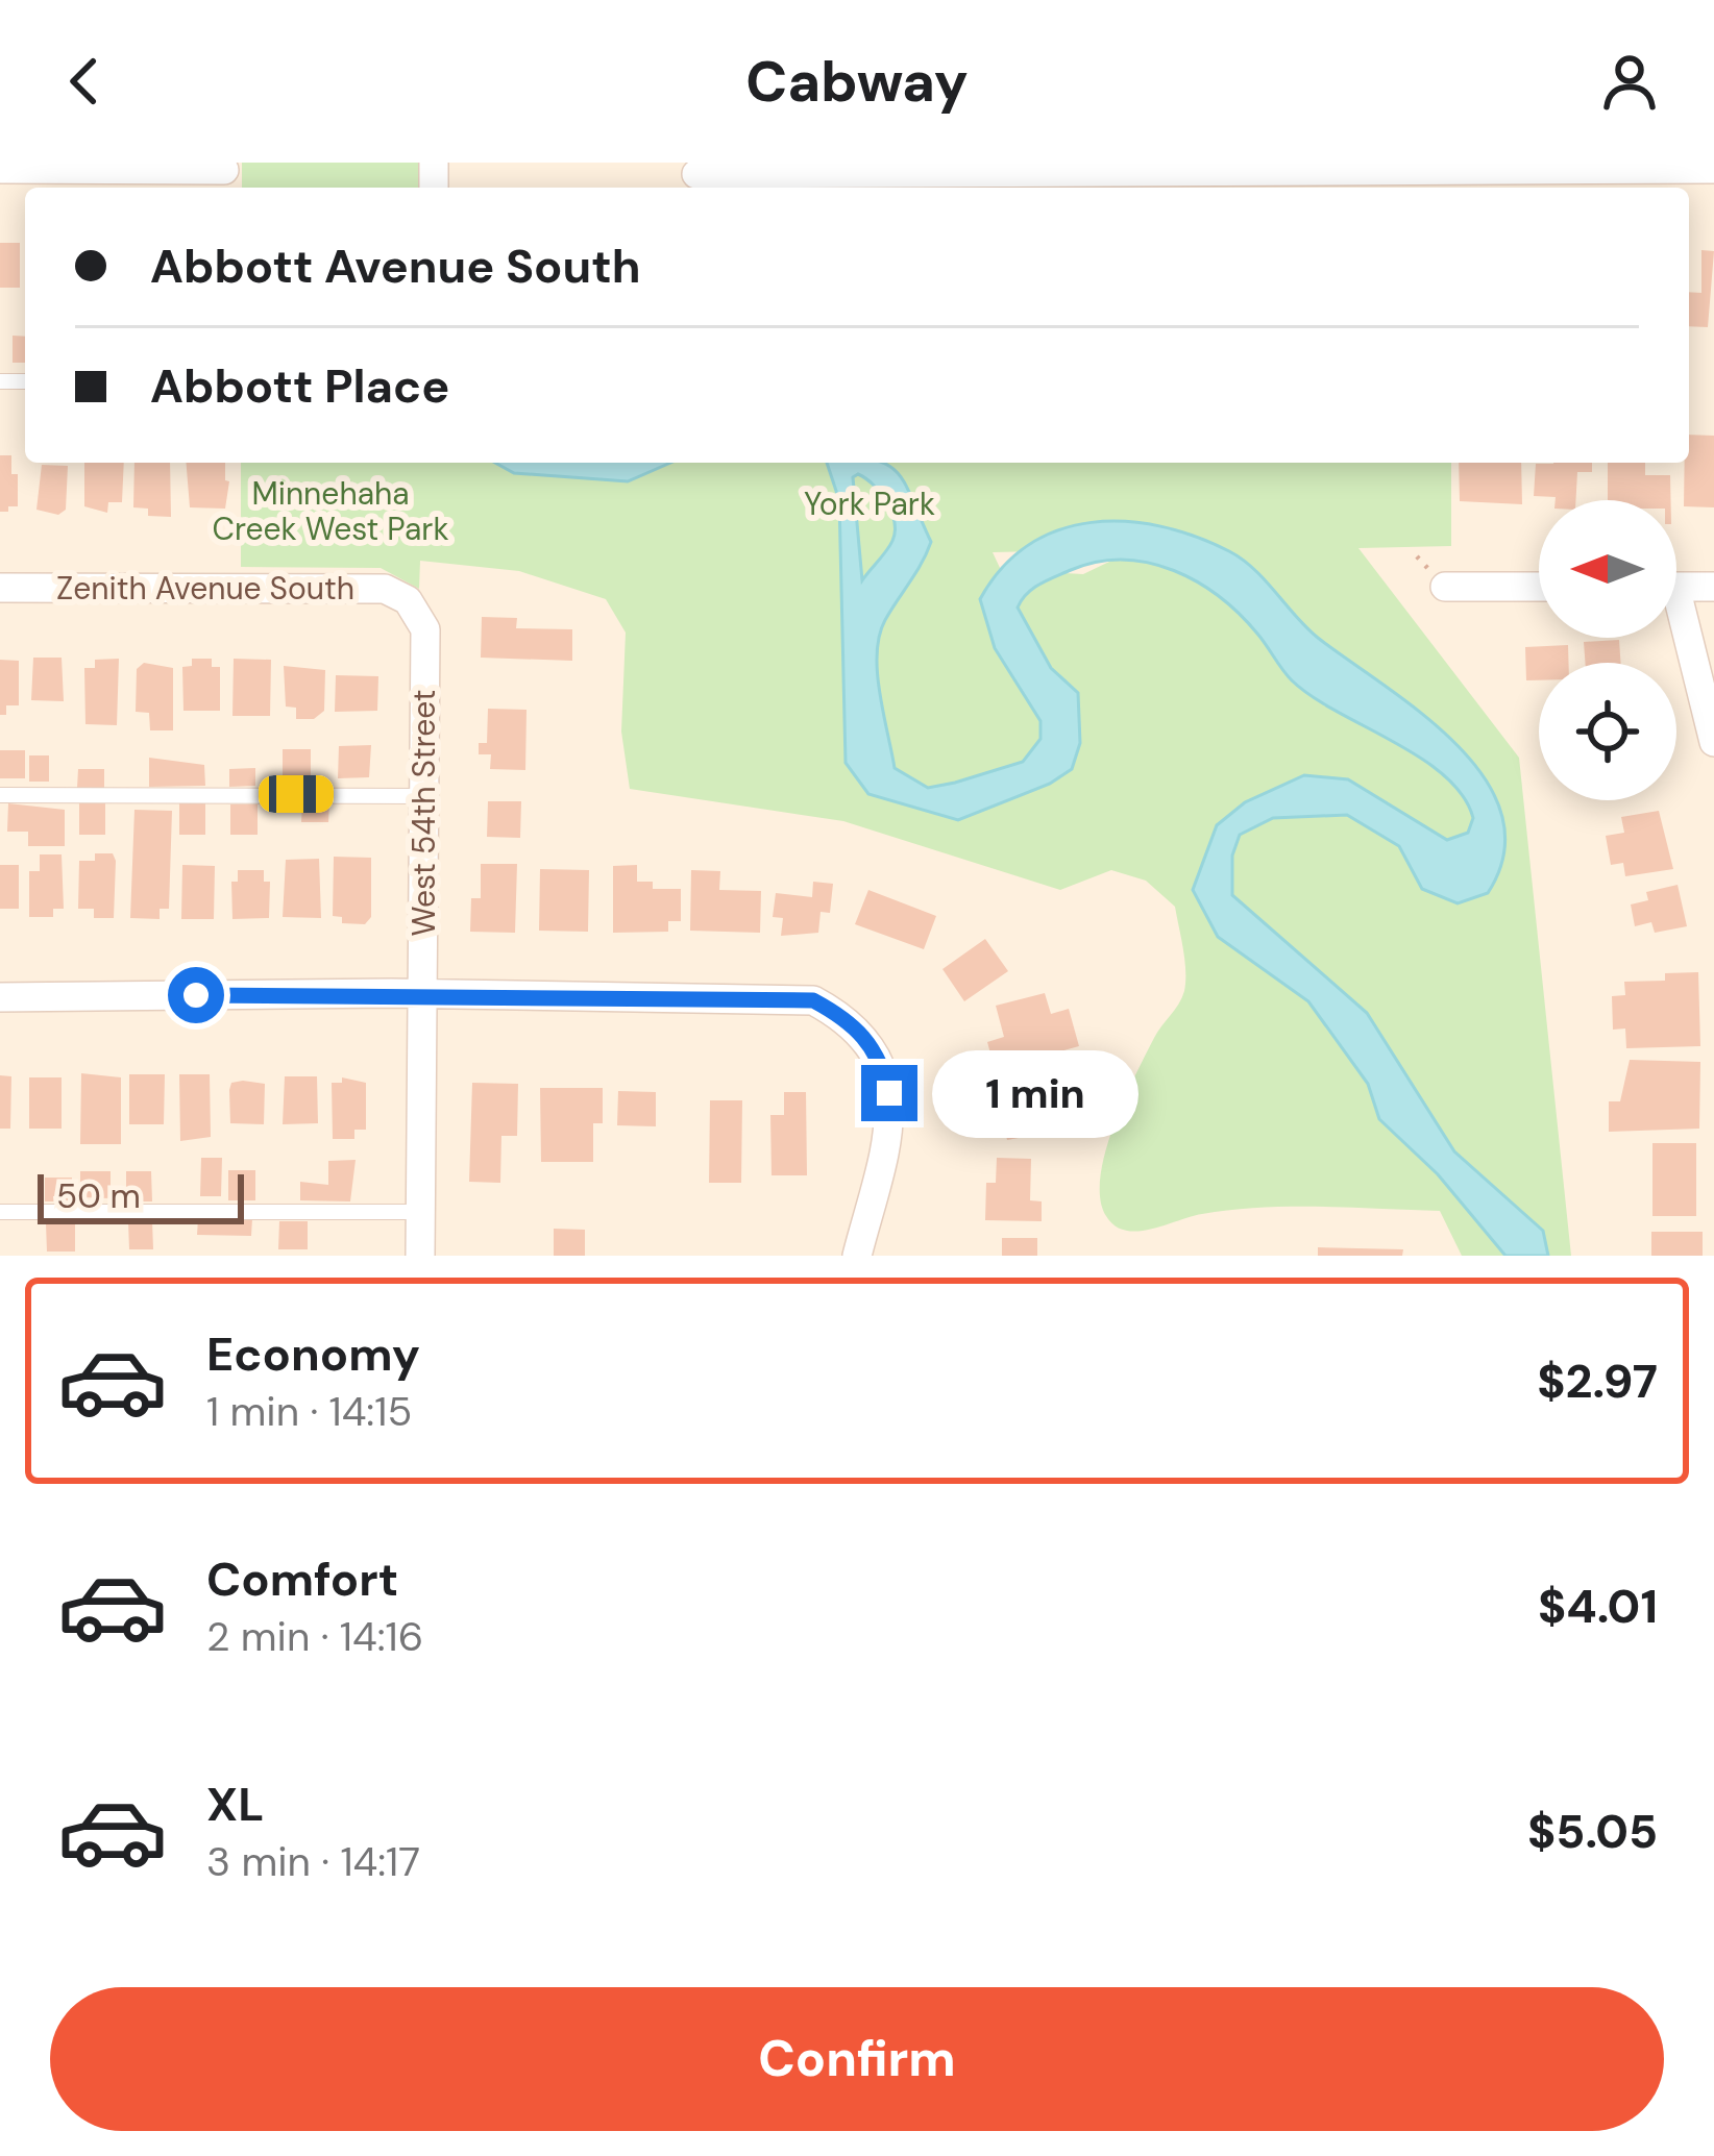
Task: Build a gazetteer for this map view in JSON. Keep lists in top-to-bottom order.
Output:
{
  "streets": {
    "street": ["Zenith Avenue South", "West 54th Street"]
  },
  "crossings": [
    ["Zenith Avenue South", "West 54th Street"]
  ],
  "parks": ["Minnehaha Creek West Park", "York Park"],
  "scale_bar": "50 m",
  "north": "left",
  "page": {
    "header": "Cabway",
    "banner": ["Abbott Avenue South", "Abbott Place"],
    "bubble": "1 min",
    "scale": "50 m",
    "list": [
      {
        "name": "Economy",
        "note": "1 min · 14:15",
        "value": "$2.97"
      },
      {
        "name": "Comfort",
        "note": "2 min · 14:16",
        "value": "$4.01"
      },
      {
        "name": "XL",
        "note": "3 min · 14:17",
        "value": "$5.05"
      }
    ],
    "buttons": "Confirm"
  }
}
